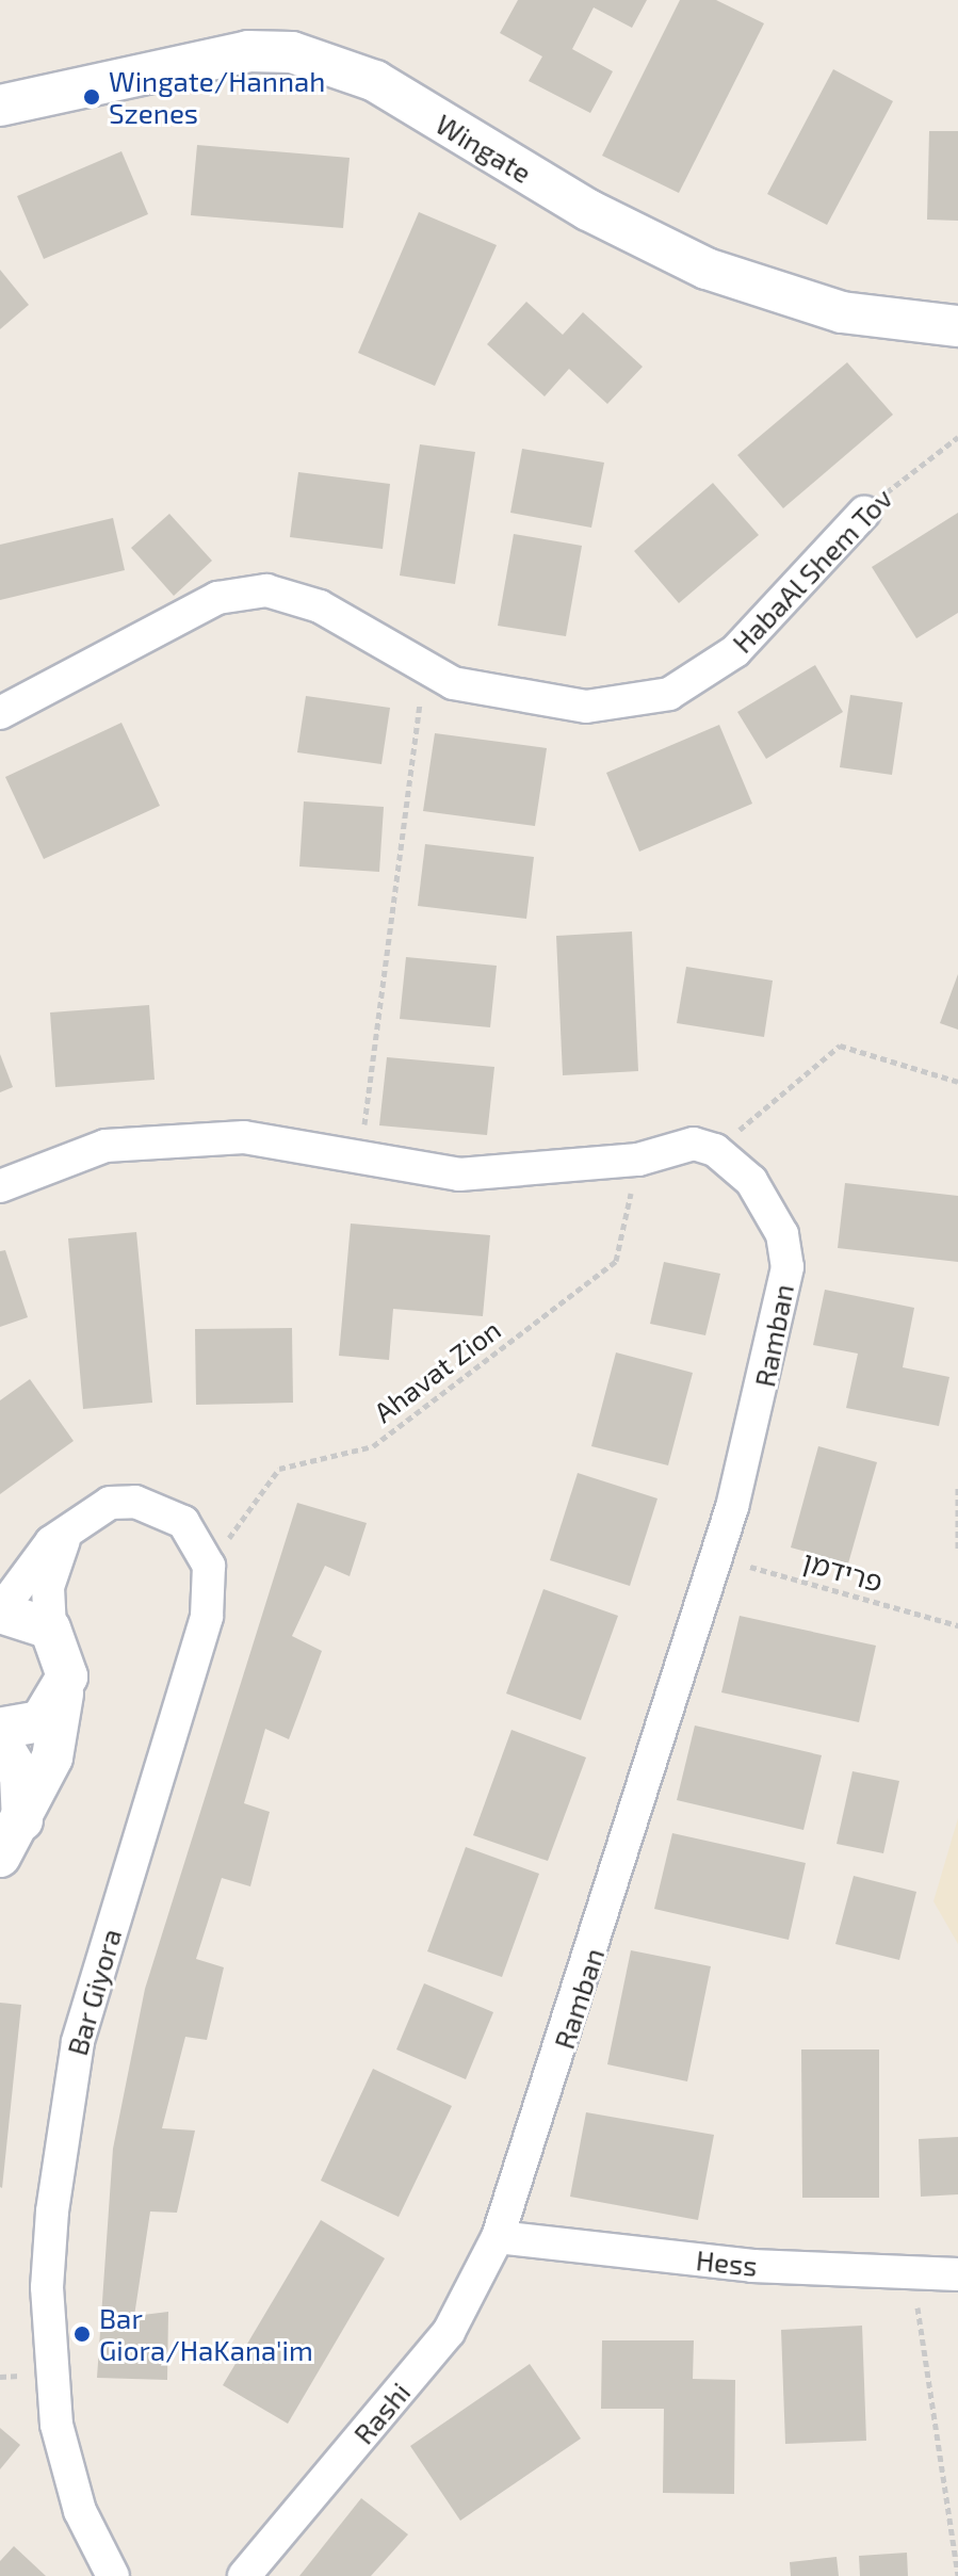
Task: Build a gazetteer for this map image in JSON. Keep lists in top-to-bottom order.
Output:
{
  "streets": {
    "street": [
      "Wingate",
      "HabaAl Shem Tov",
      "Ramban",
      "Bar Giyora",
      "Hess",
      "Rashi"
    ],
    "path": ["Ahavat Zion", "פרידמן"]
  },
  "crossings": [
    ["Ramban", "פרידמן"],
    ["Ramban", "Hess"],
    ["Ramban", "Rashi"],
    ["Ahavat Zion", "Bar Giyora"],
    ["Hess", "Rashi"]
  ],
  "places": ["Wingate/Hannah Szenes", "Bar Giora/HaKana'im"]
}
